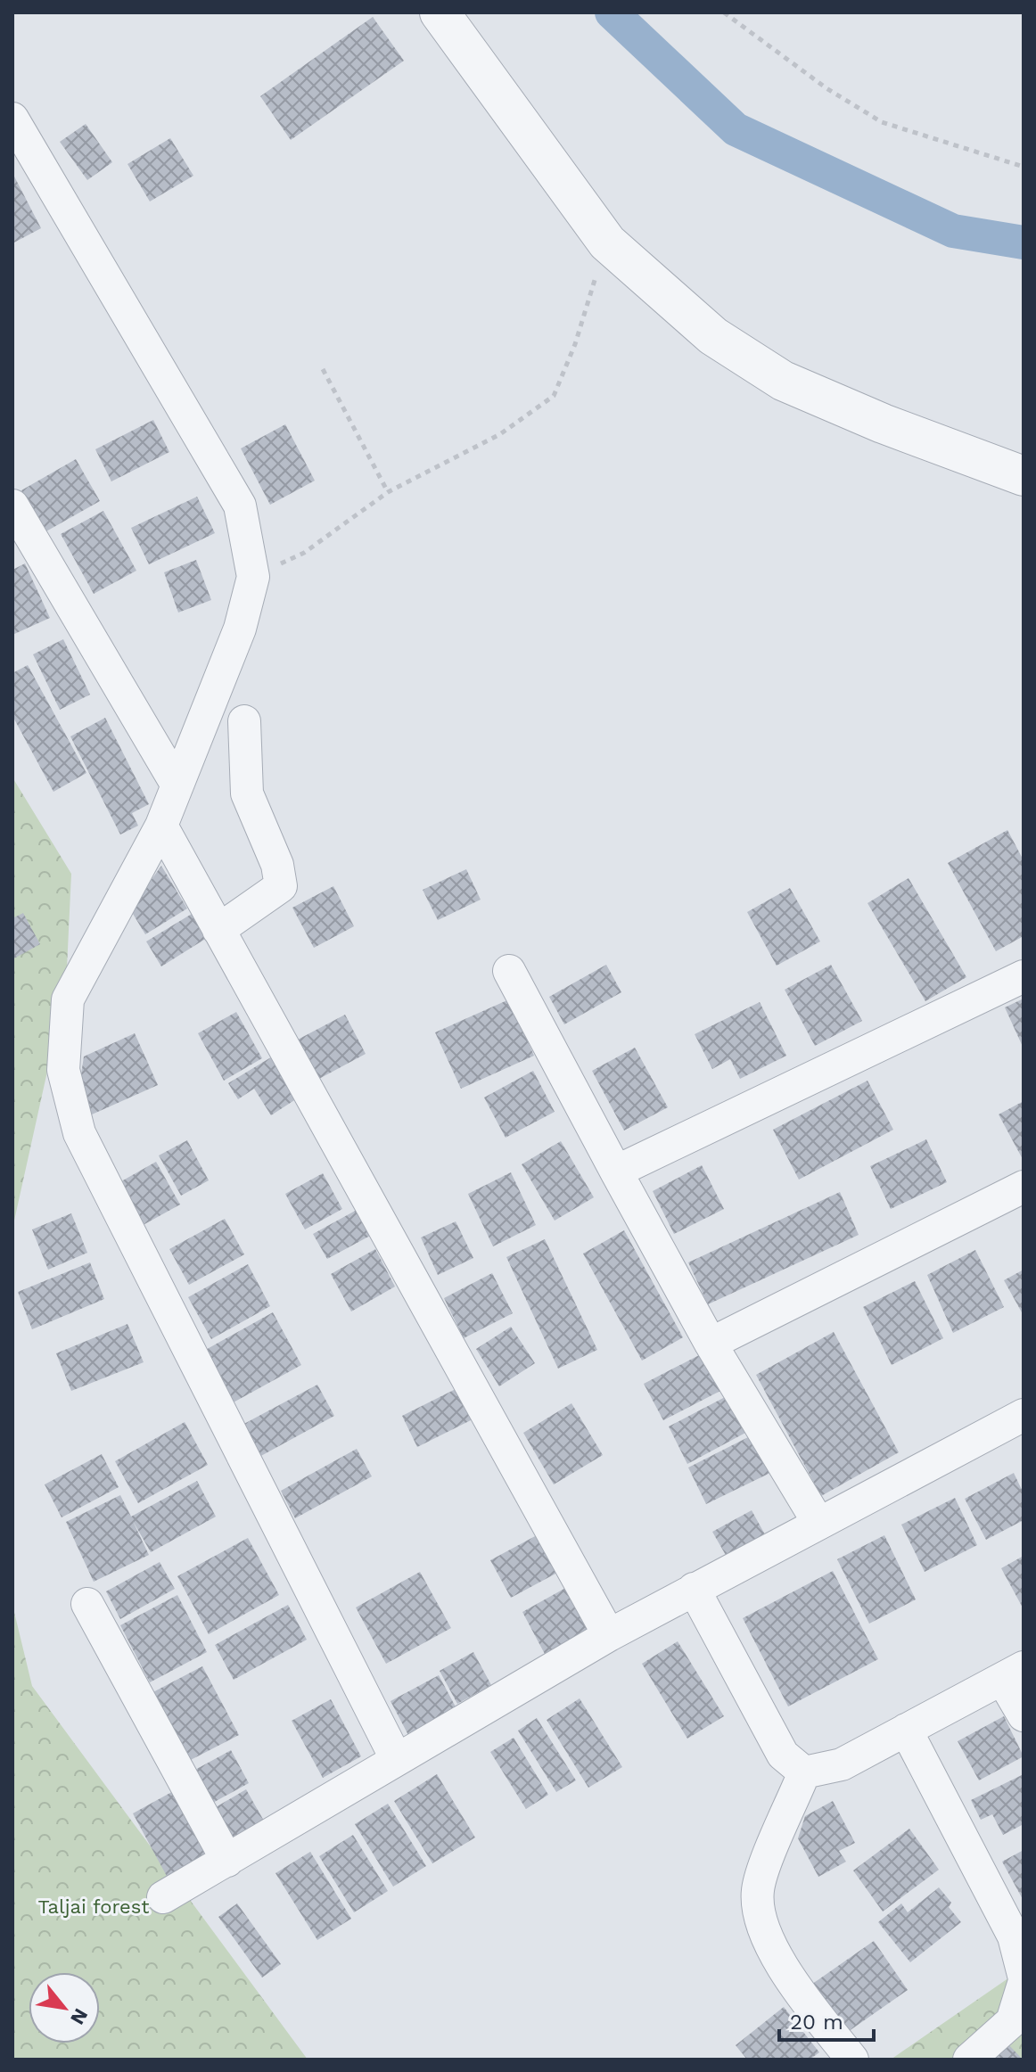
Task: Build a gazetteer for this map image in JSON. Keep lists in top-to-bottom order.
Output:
{
  "parks": ["Taljai forest"],
  "scale_bar": "20 m",
  "north": "bottom right"
}
